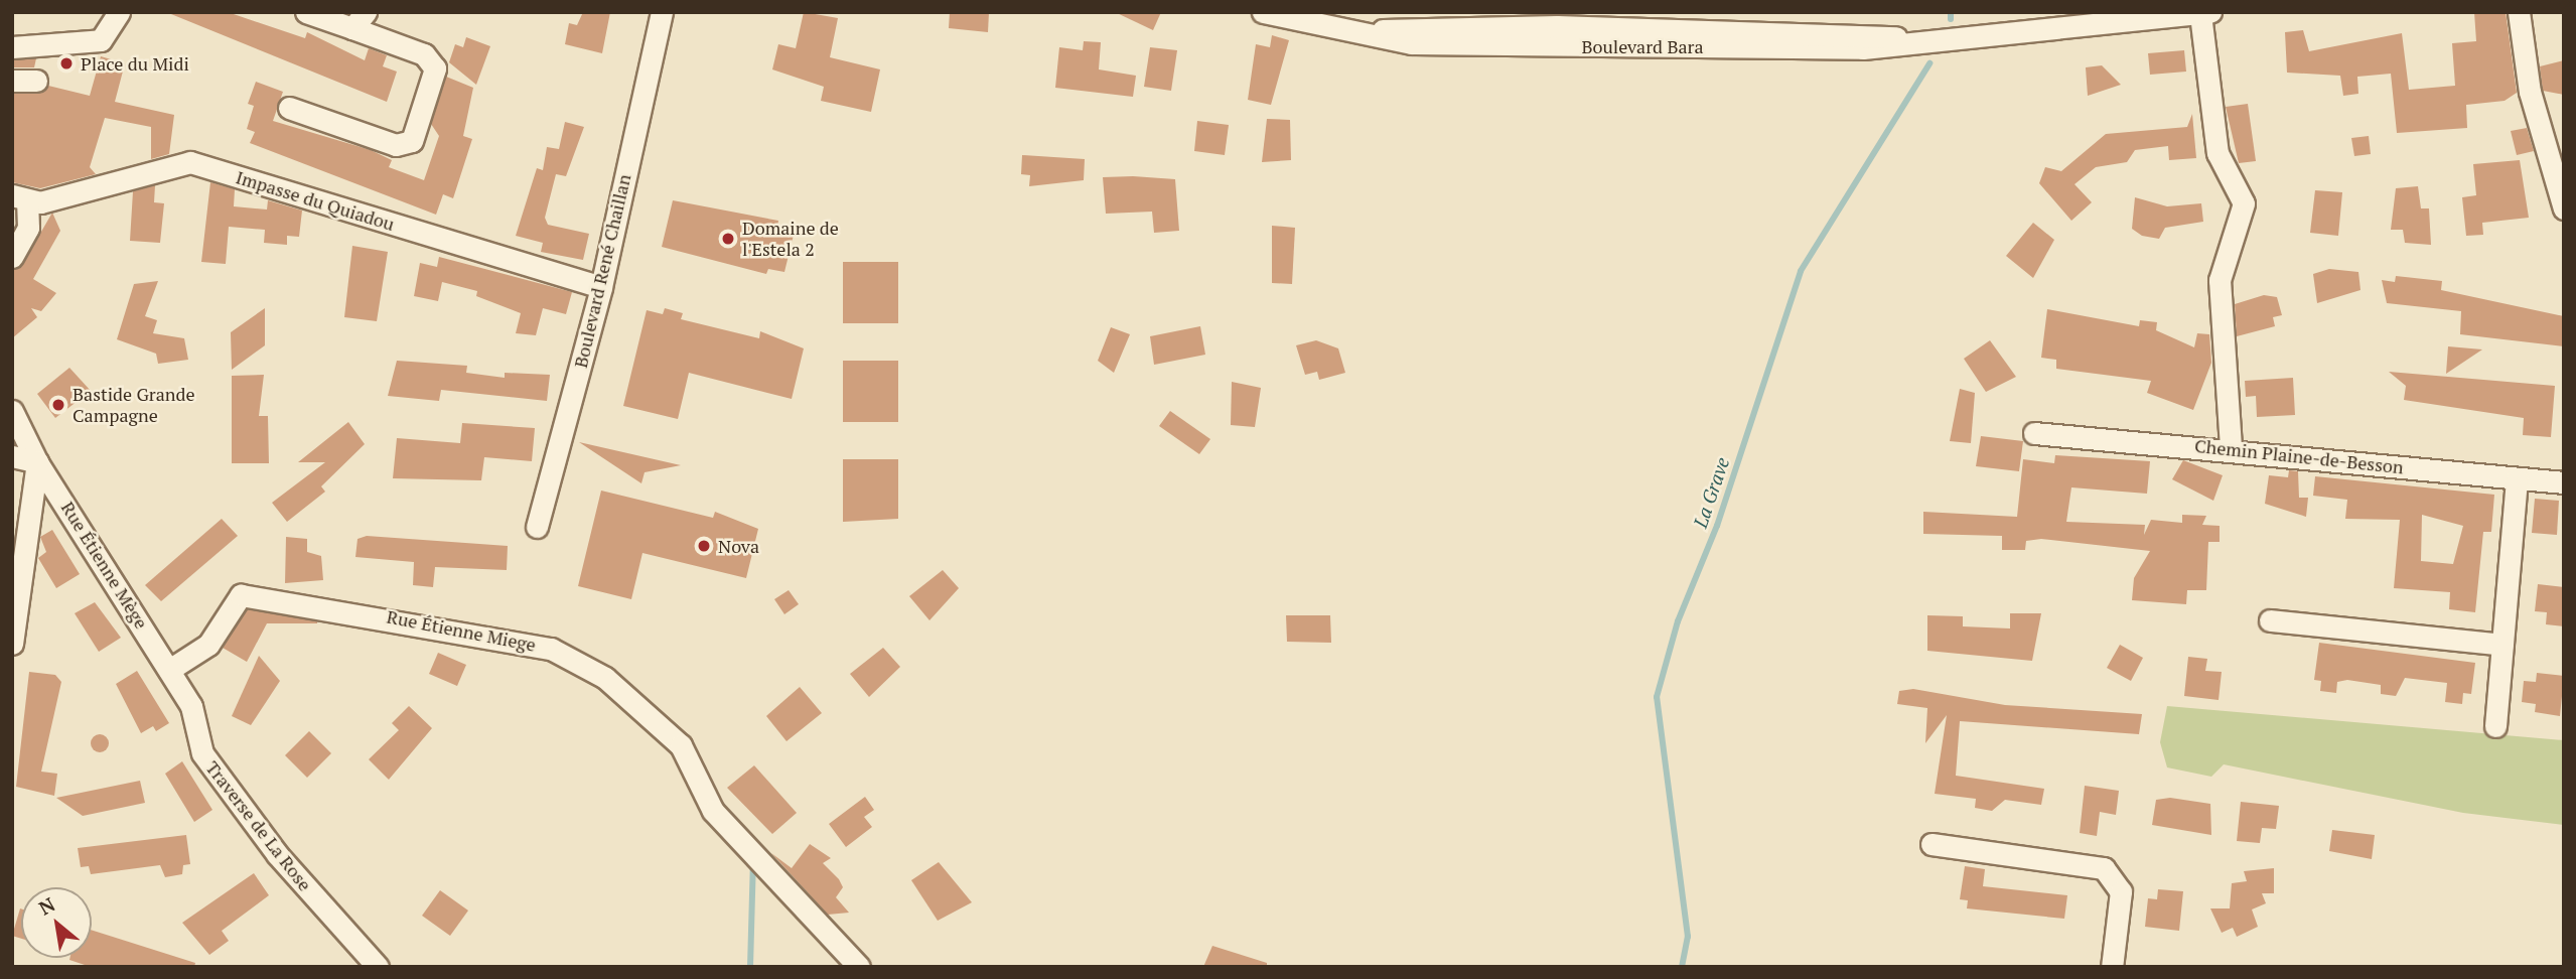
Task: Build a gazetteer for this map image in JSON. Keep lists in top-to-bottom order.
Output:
{
  "streets": {
    "street": [
      "Boulevard Bara",
      "Impasse du Quiadou",
      "Boulevard René Chaillan",
      "Chemin Plaine-de-Besson",
      "Rue Étienne Mège",
      "Rue Étienne Miege",
      "Traverse de La Rose"
    ]
  },
  "crossings": [
    ["Impasse du Quiadou", "Boulevard René Chaillan"],
    ["Rue Étienne Mège", "Rue Étienne Miege"],
    ["Rue Étienne Mège", "Traverse de La Rose"],
    ["Rue Étienne Miege", "Traverse de La Rose"]
  ],
  "water": ["La Grave"],
  "places": [
    "Place du Midi",
    "Domaine de l'Estela 2",
    "Bastide Grande Campagne",
    "Nova"
  ],
  "north": "top left"
}
